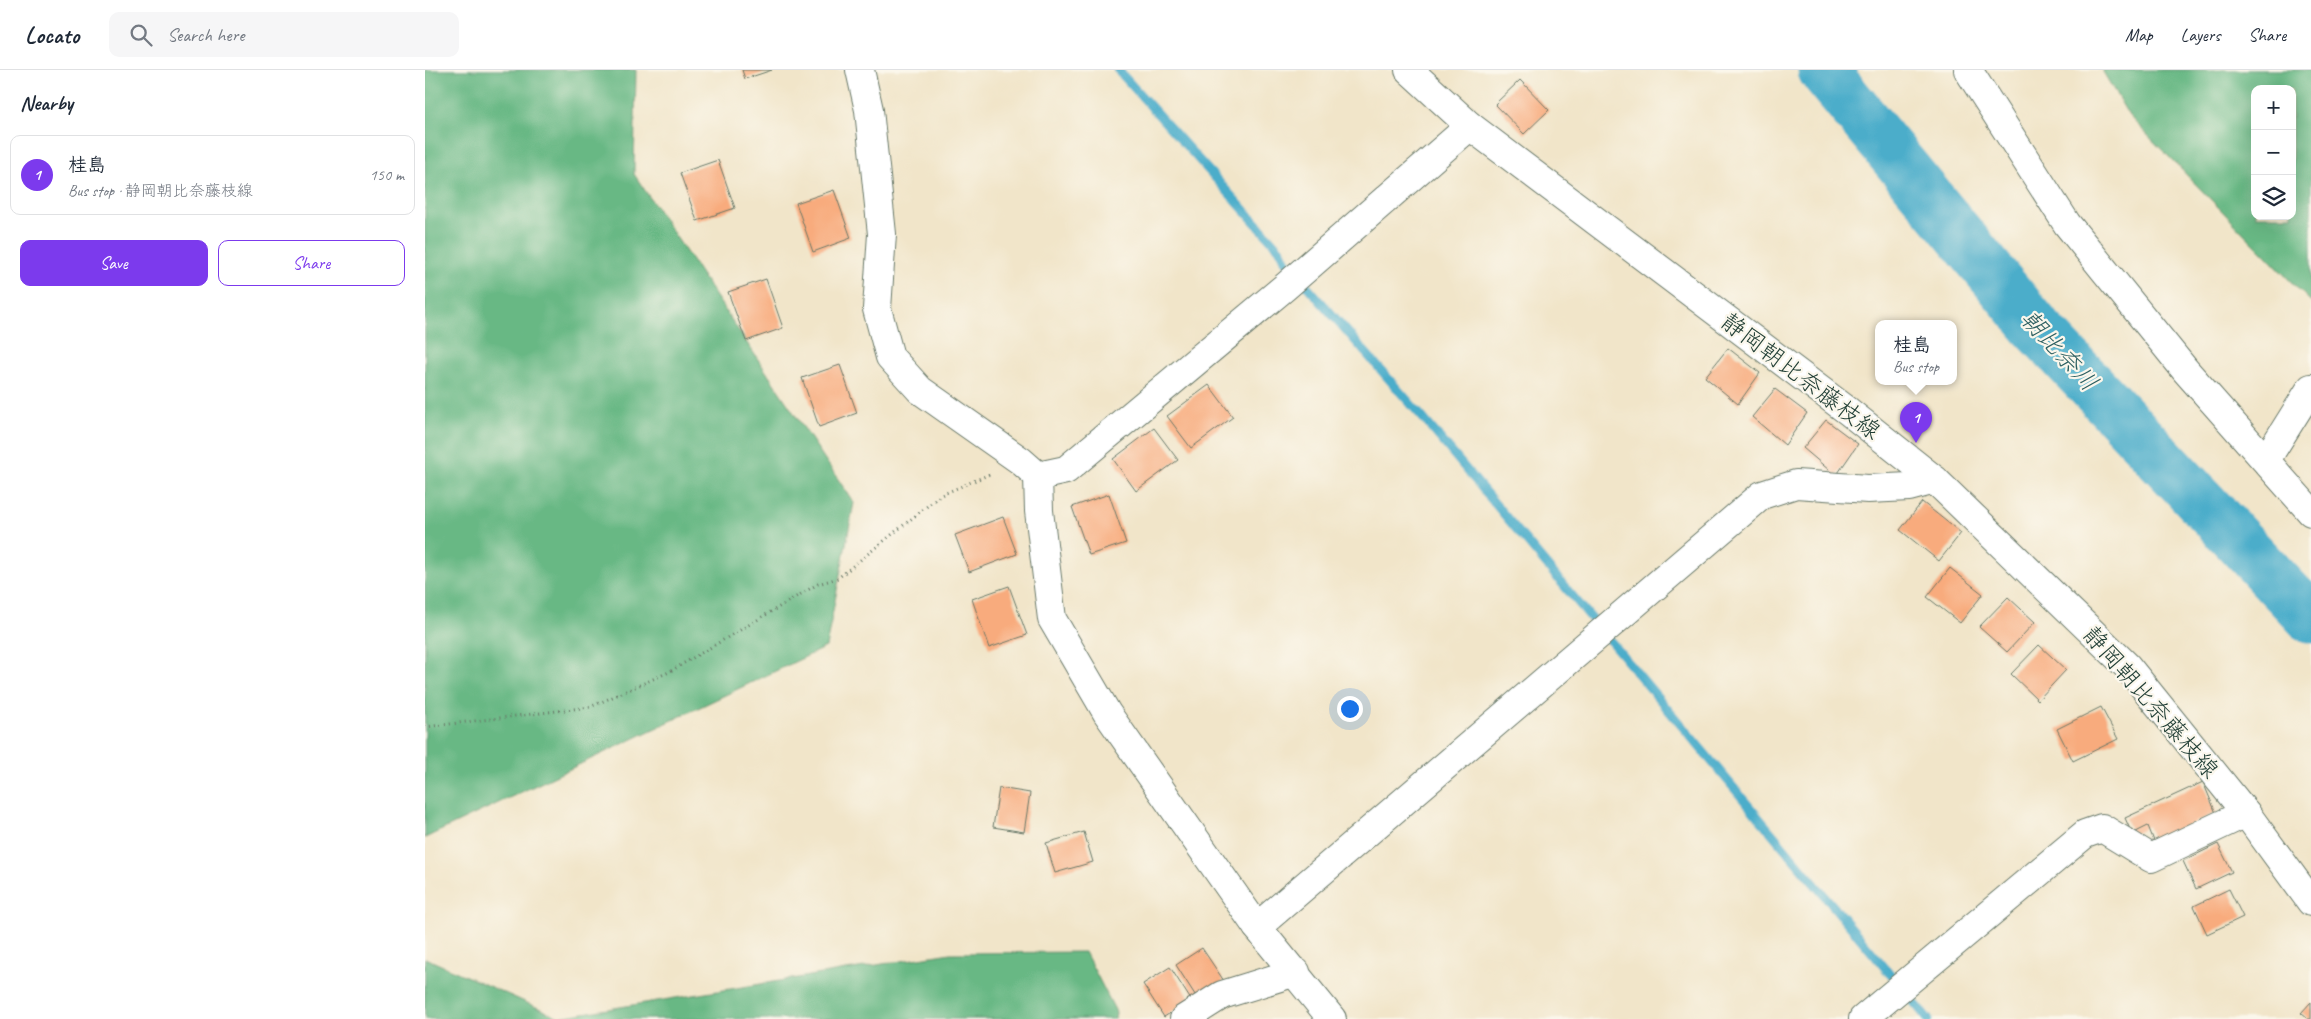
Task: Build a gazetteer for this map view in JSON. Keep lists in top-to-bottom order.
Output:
{
  "streets": {
    "street": ["静岡朝比奈藤枝線"]
  },
  "water": ["朝比奈川"],
  "page": {
    "header": "Locato",
    "search": "Search here",
    "nav": ["Map", "Layers", "Share"],
    "heading": "Nearby",
    "map_buttons": ["+", "−"],
    "list": [
      {
        "mark": "1",
        "name": "桂島",
        "note": "Bus stop · 静岡朝比奈藤枝線",
        "value": "150 m"
      }
    ],
    "buttons": ["Save", "Share"],
    "popup": ["桂島", "Bus stop"],
    "pins": "1"
  }
}
